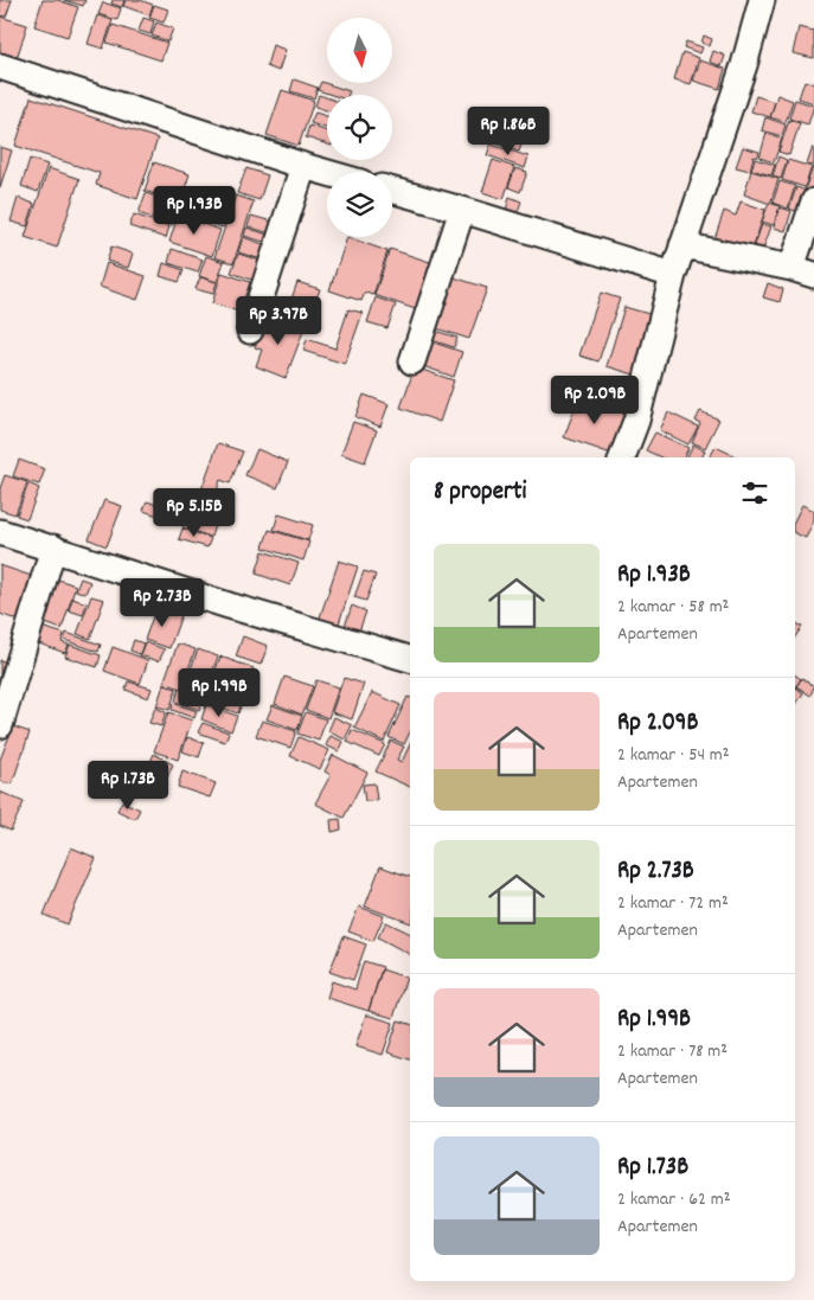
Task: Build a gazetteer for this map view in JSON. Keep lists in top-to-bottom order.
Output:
{
  "north": "bottom",
  "page": {
    "price": [
      "Rp 1.86B",
      "Rp 1.93B",
      "Rp 3.97B",
      "Rp 2.09B",
      "Rp 5.15B",
      "Rp 2.73B",
      "Rp 1.99B",
      "Rp 1.73B"
    ],
    "heading": "8 properti",
    "list": [
      {
        "name": "Rp 1.93B",
        "note": "2 kamar · 58 m² · Apartemen"
      },
      {
        "name": "Rp 2.09B",
        "note": "2 kamar · 54 m² · Apartemen"
      },
      {
        "name": "Rp 2.73B",
        "note": "2 kamar · 72 m² · Apartemen"
      },
      {
        "name": "Rp 1.99B",
        "note": "2 kamar · 78 m² · Apartemen"
      },
      {
        "name": "Rp 1.73B",
        "note": "2 kamar · 62 m² · Apartemen"
      }
    ]
  }
}
